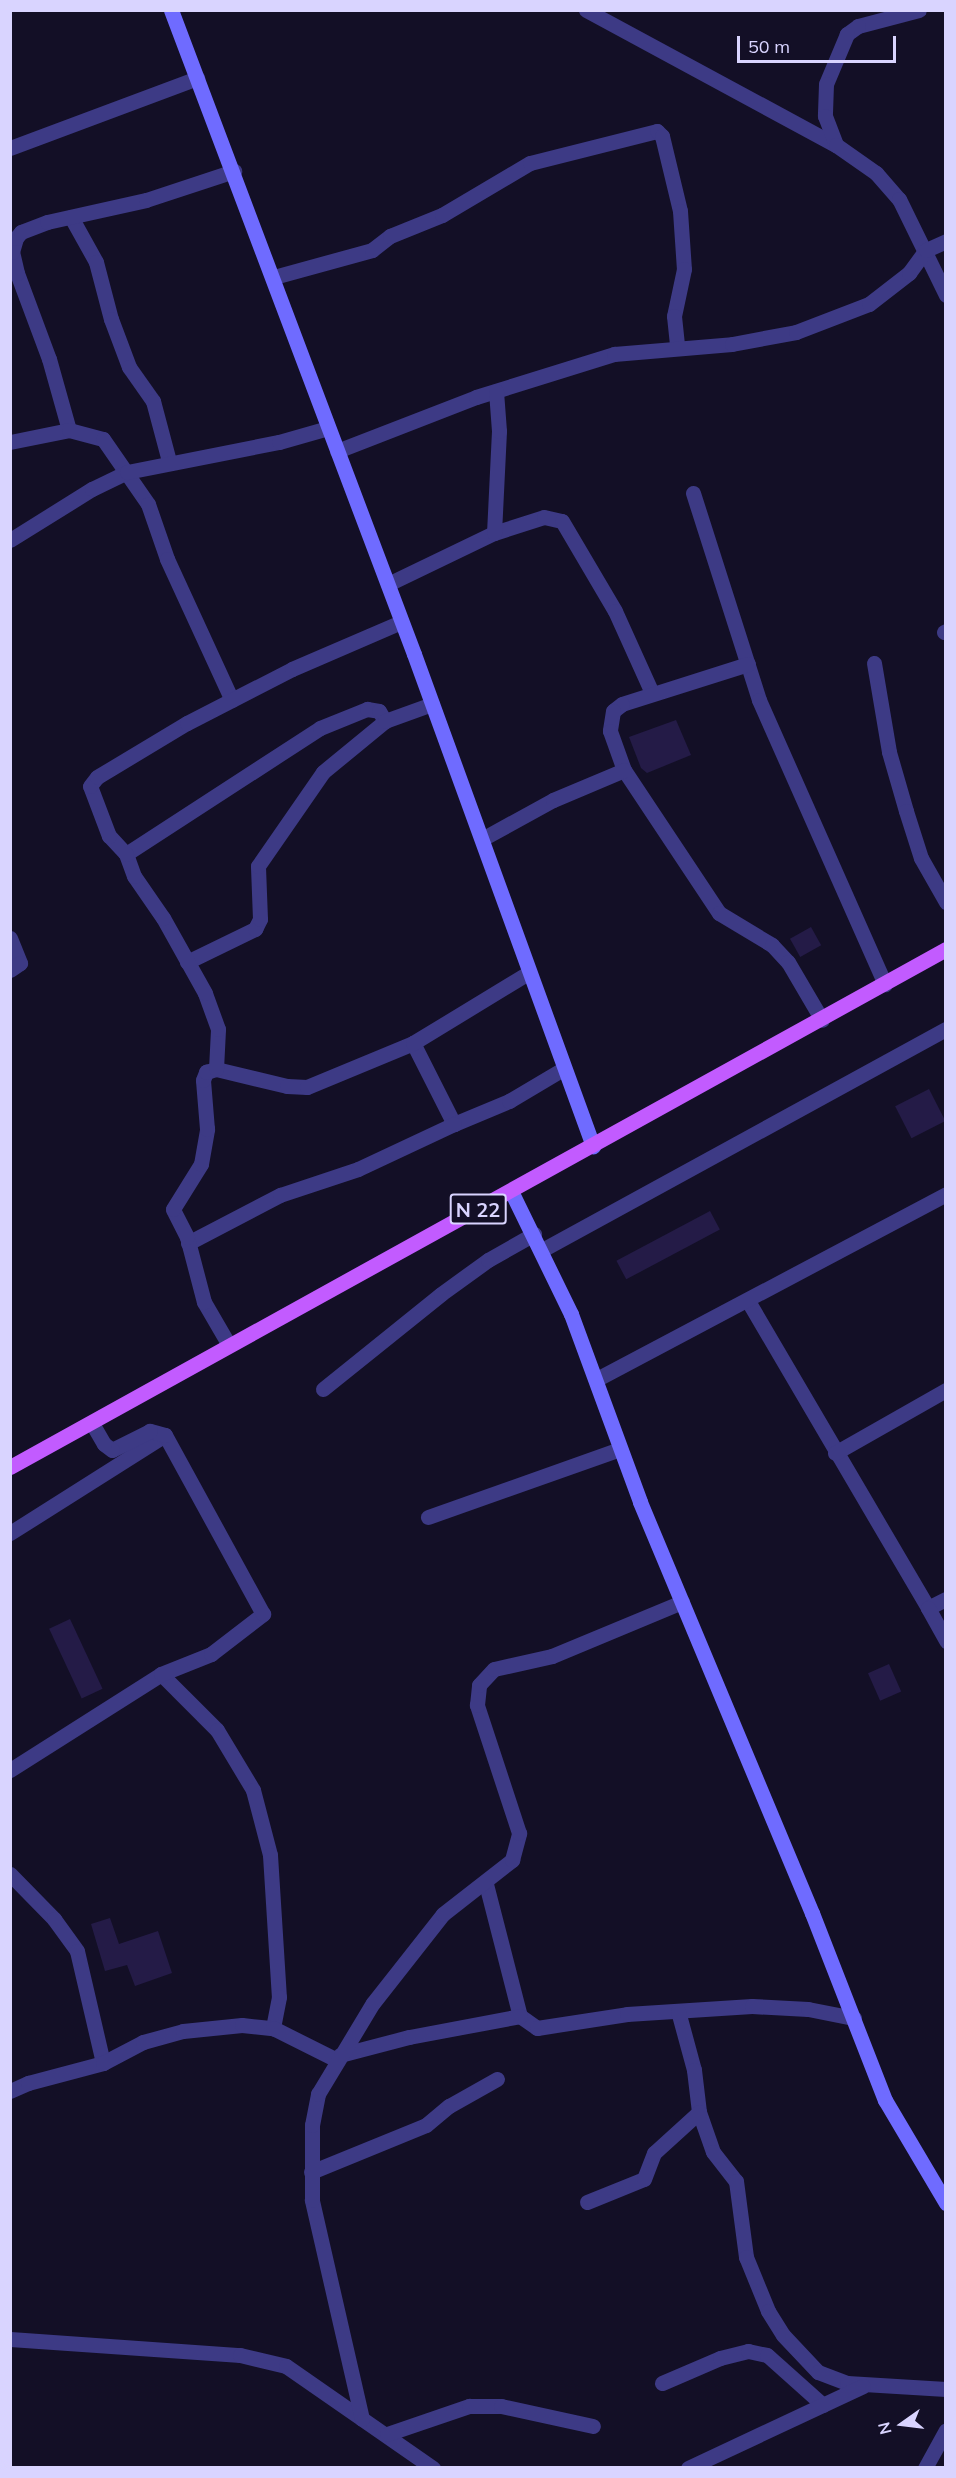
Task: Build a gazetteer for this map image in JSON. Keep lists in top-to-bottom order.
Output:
{
  "streets": {
    "main road": ["N 22"]
  },
  "scale_bar": "50 m",
  "north": "left"
}
